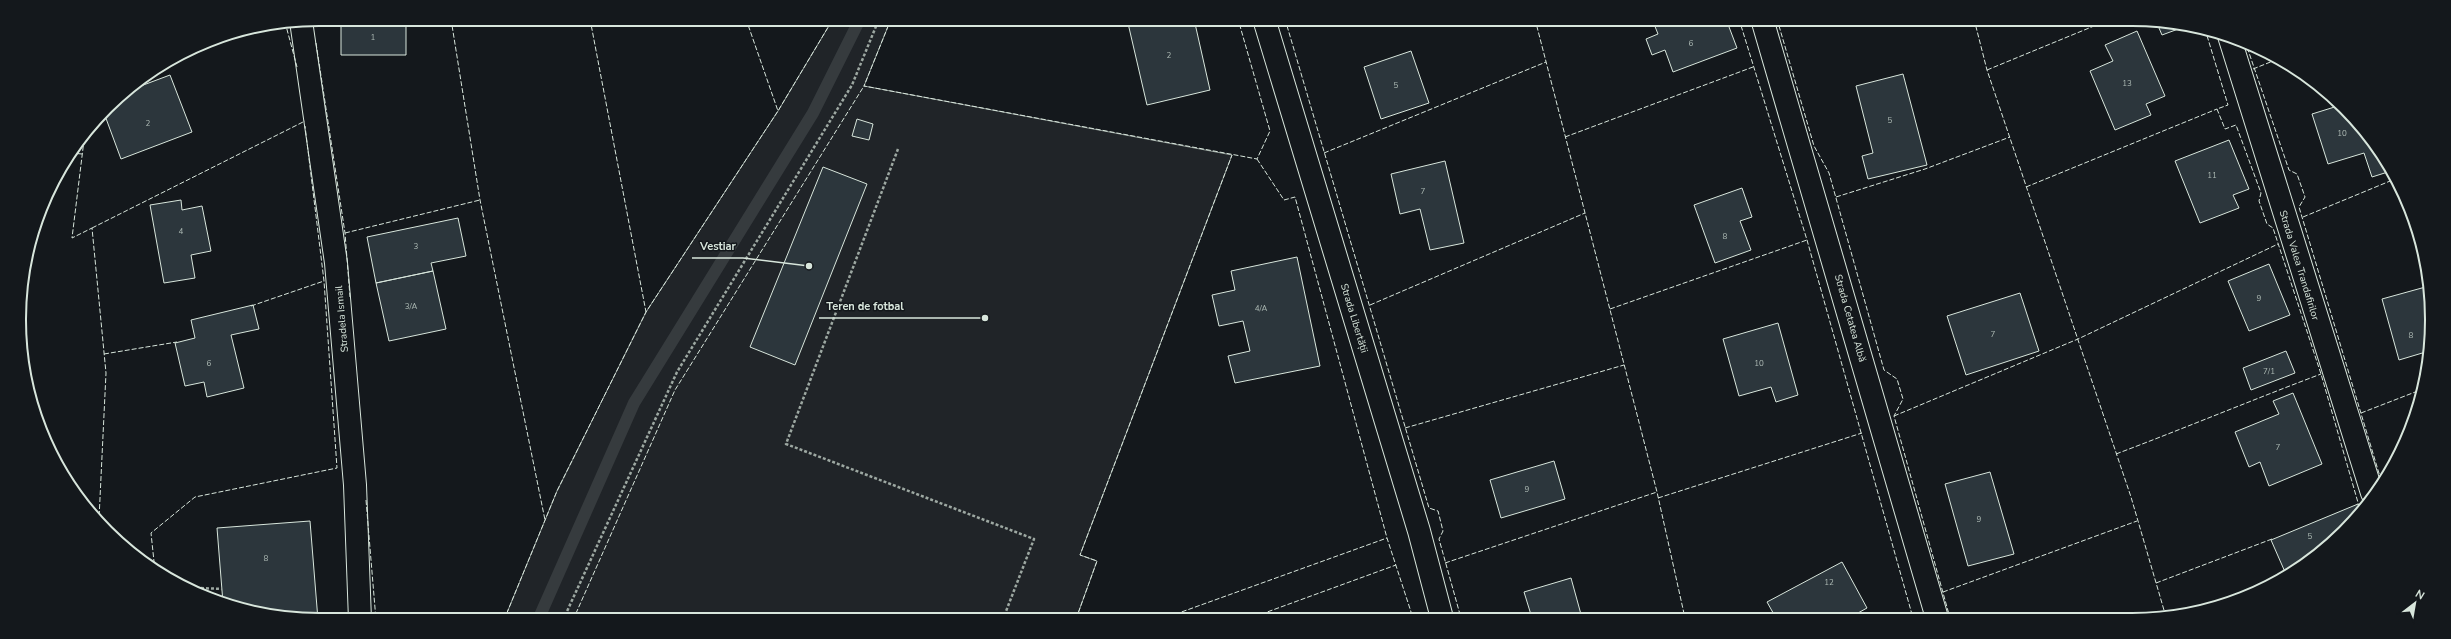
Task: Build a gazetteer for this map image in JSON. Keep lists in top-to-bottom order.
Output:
{
  "streets": {
    "street": [
      "Strada Valea Trandafirilor",
      "Strada Libertății",
      "Strada Cetatea Albă",
      "Stradela Ismail"
    ]
  },
  "places": ["Vestiar", "Teren de fotbal"],
  "house_numbers": [
    "1",
    "6",
    "2",
    "13",
    "5",
    "5",
    "2",
    "10",
    "11",
    "7",
    "4",
    "8",
    "3",
    "9",
    "3/A",
    "4/A",
    "7",
    "8",
    "6",
    "10",
    "7/1",
    "7",
    "9",
    "9",
    "5",
    "8",
    "12"
  ],
  "north": "top right"
}
